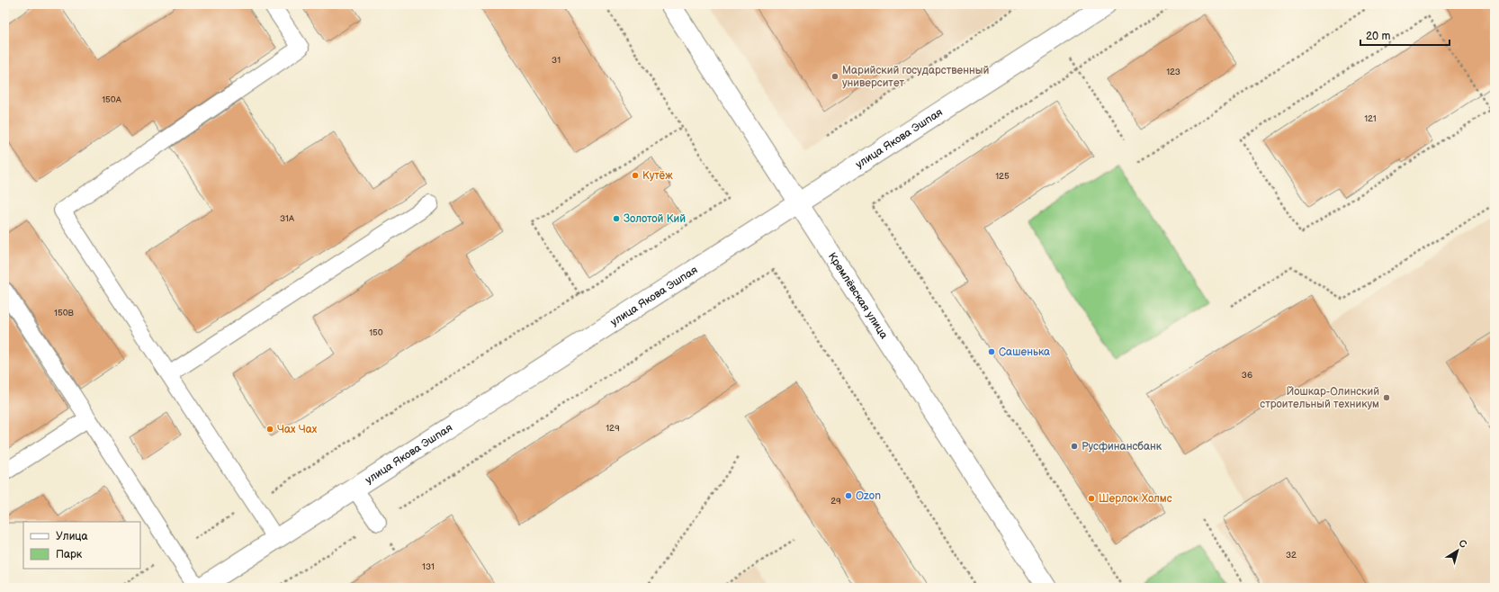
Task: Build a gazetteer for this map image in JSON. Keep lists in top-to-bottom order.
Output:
{
  "streets": {
    "street": ["улица Якова Эшпая", "Кремлёвская улица"]
  },
  "crossings": [
    ["улица Якова Эшпая", "Кремлёвская улица"]
  ],
  "places": [
    "Марийский государственный университет",
    "Кутёж",
    "Золотой Кий",
    "Сашенька",
    "Йошкар-Олинский строительный техникум",
    "Чах Чах",
    "Русфинансбанк",
    "Ozon",
    "Шерлок Холмс"
  ],
  "house_numbers": [
    "31",
    "123",
    "150А",
    "121",
    "125",
    "31А",
    "150В",
    "150",
    "36",
    "129",
    "29",
    "32",
    "131"
  ],
  "legend": ["Улица", "Парк"],
  "scale_bar": "20 m",
  "north": "top right"
}
